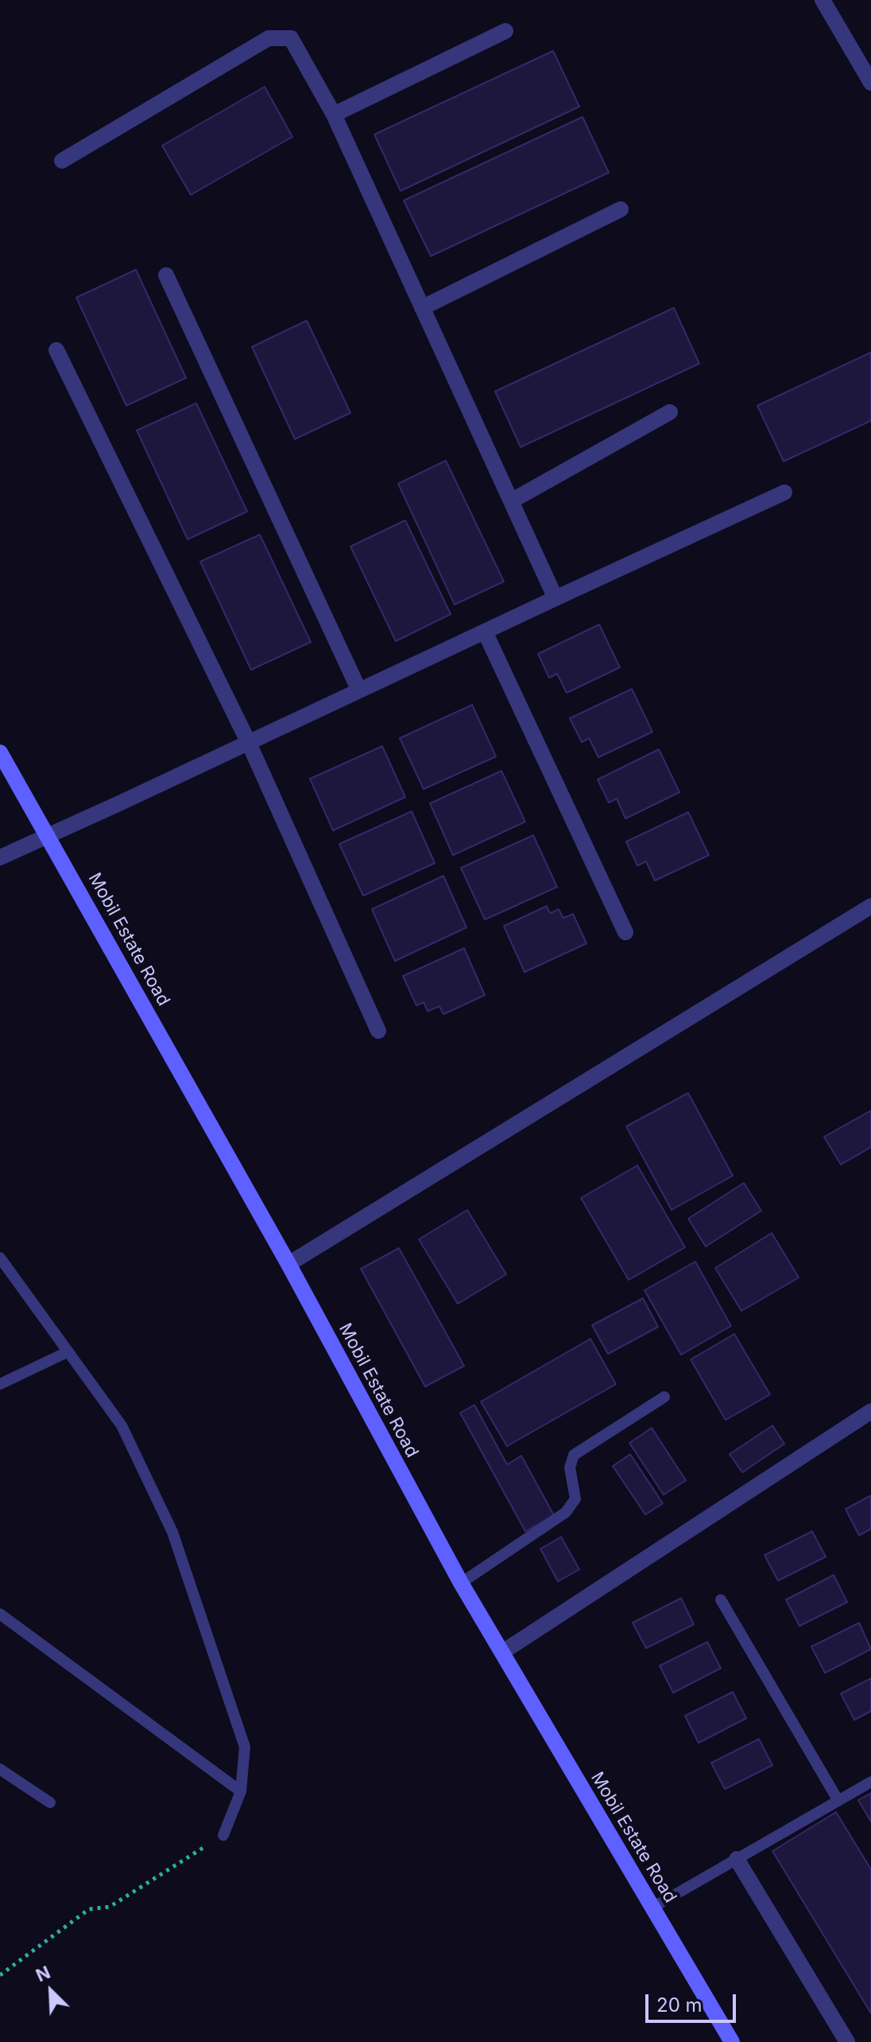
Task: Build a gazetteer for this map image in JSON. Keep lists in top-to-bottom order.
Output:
{
  "streets": {
    "main road": ["Mobil Estate Road"]
  },
  "scale_bar": "20 m",
  "north": "top left"
}
